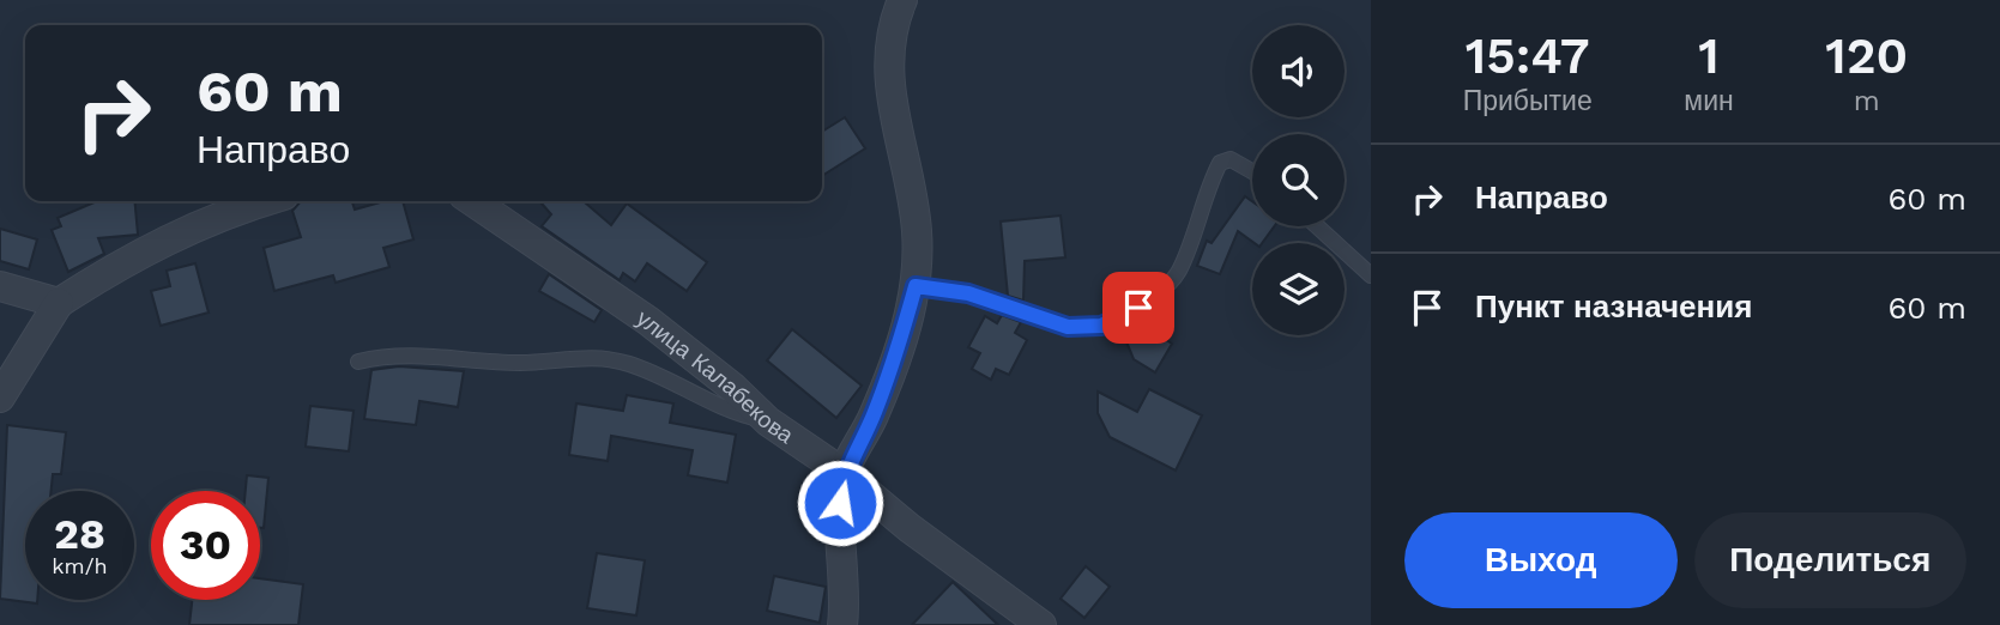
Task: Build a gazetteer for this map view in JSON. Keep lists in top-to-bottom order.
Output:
{
  "streets": {
    "street": ["улица Калабекова"]
  },
  "page": {
    "eta": [
      "15:47",
      "Прибытие",
      "1",
      "мин",
      "120",
      "m"
    ],
    "turn": ["60 m", "Направо"],
    "list": [
      {
        "name": "Направо",
        "value": "60 m"
      },
      {
        "name": "Пункт назначения",
        "value": "60 m"
      }
    ],
    "speed": "28 km/h",
    "limit": "30",
    "buttons": ["Выход", "Поделиться"]
  }
}
